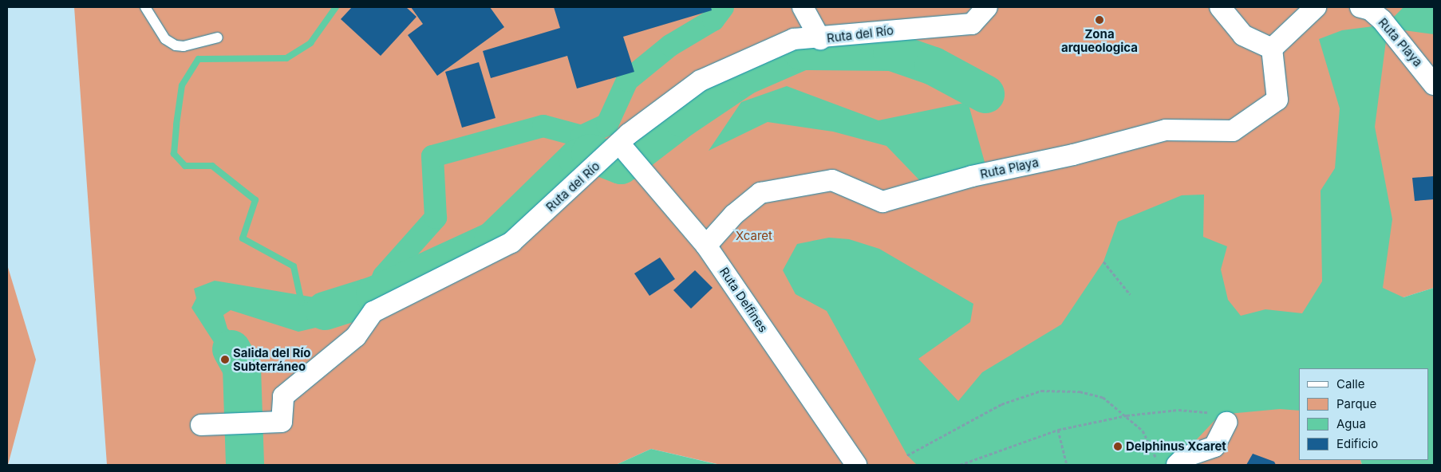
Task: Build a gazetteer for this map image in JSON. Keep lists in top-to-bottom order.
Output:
{
  "streets": {
    "street": ["Ruta del Río", "Ruta Playa", "Ruta Delfines"]
  },
  "crossings": [
    ["Ruta del Río", "Ruta Delfines"],
    ["Ruta Playa", "Ruta Delfines"]
  ],
  "parks": ["Xcaret"],
  "places": ["Zona arqueologica", "Salida del Río Subterráneo", "Delphinus Xcaret"],
  "legend": [
    "Calle",
    "Parque",
    "Agua",
    "Edificio"
  ]
}
